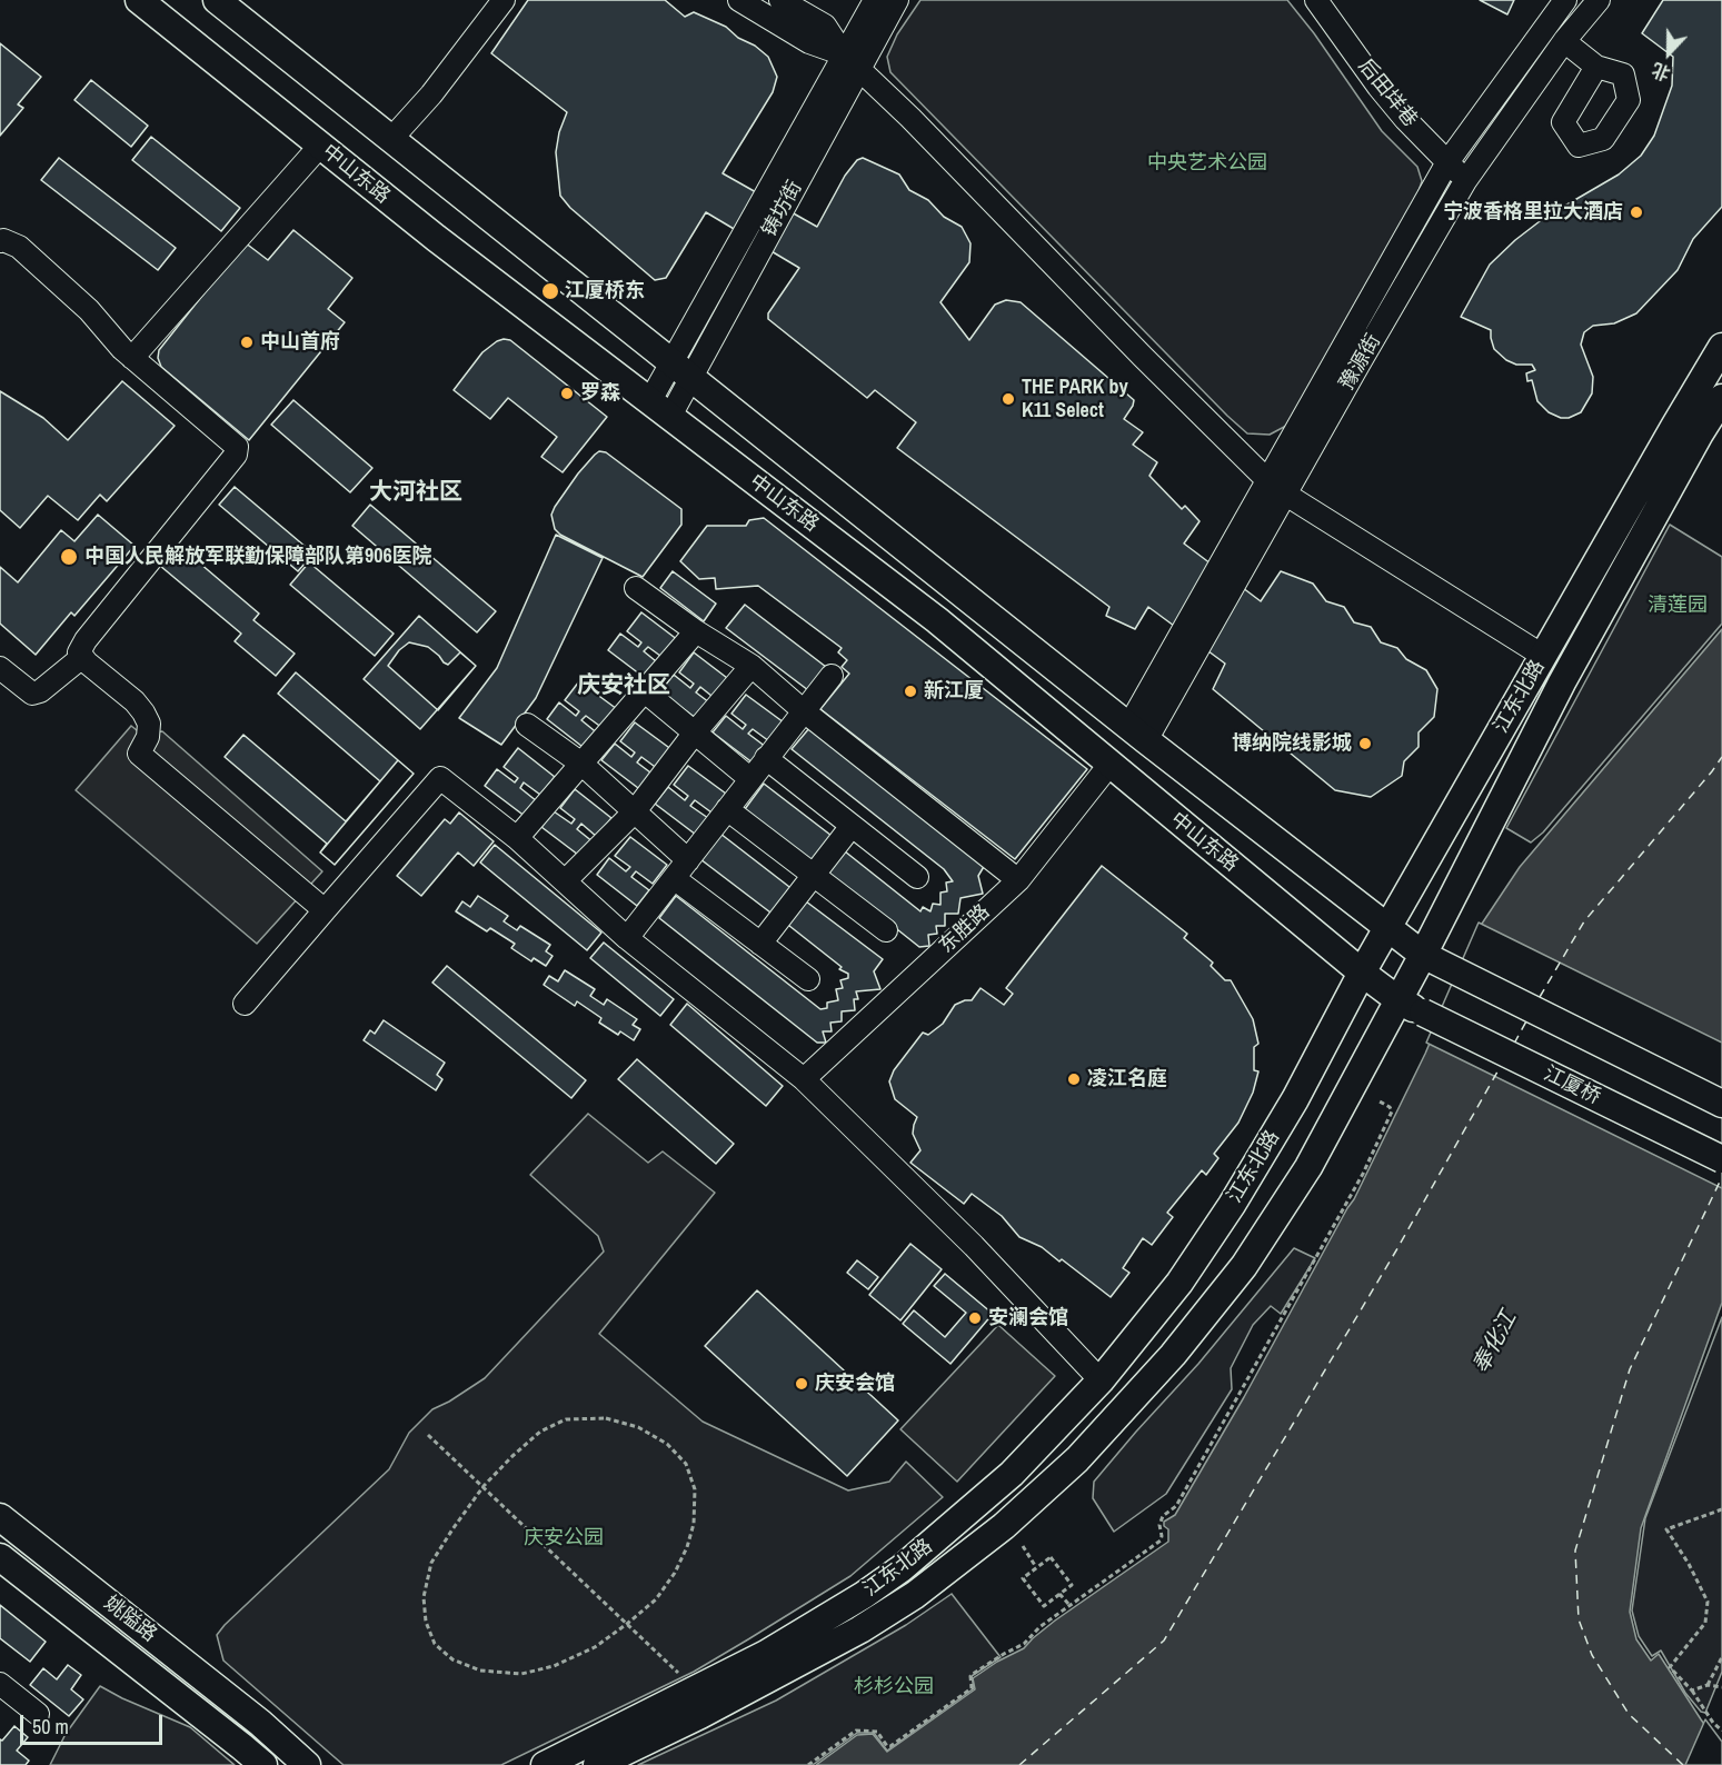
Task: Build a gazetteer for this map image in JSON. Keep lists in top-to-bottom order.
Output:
{
  "streets": {
    "main road": [
      "中山东路",
      "江东北路",
      "江厦桥",
      "姚隘路"
    ],
    "street": [
      "后田垟巷",
      "铸坊街",
      "豫源街",
      "东胜路"
    ]
  },
  "crossings": [
    ["后田垟巷", "豫源街"],
    ["中山东路", "铸坊街"],
    ["中山东路", "豫源街"],
    ["中山东路", "江东北路"],
    ["中山东路", "东胜路"],
    ["中山东路", "江厦桥"]
  ],
  "districts": ["大河社区", "庆安社区"],
  "water": ["奉化江"],
  "parks": [
    "中央艺术公园",
    "清莲园",
    "庆安公园",
    "杉杉公园"
  ],
  "places": [
    "宁波香格里拉大酒店",
    "江厦桥东",
    "中山首府",
    "罗森",
    "THE PARK by K11 Select",
    "中国人民解放军联勤保障部队第906医院",
    "新江厦",
    "博纳院线影城",
    "凌江名庭",
    "安澜会馆",
    "庆安会馆"
  ],
  "scale_bar": "50 m",
  "north": "bottom"
}
